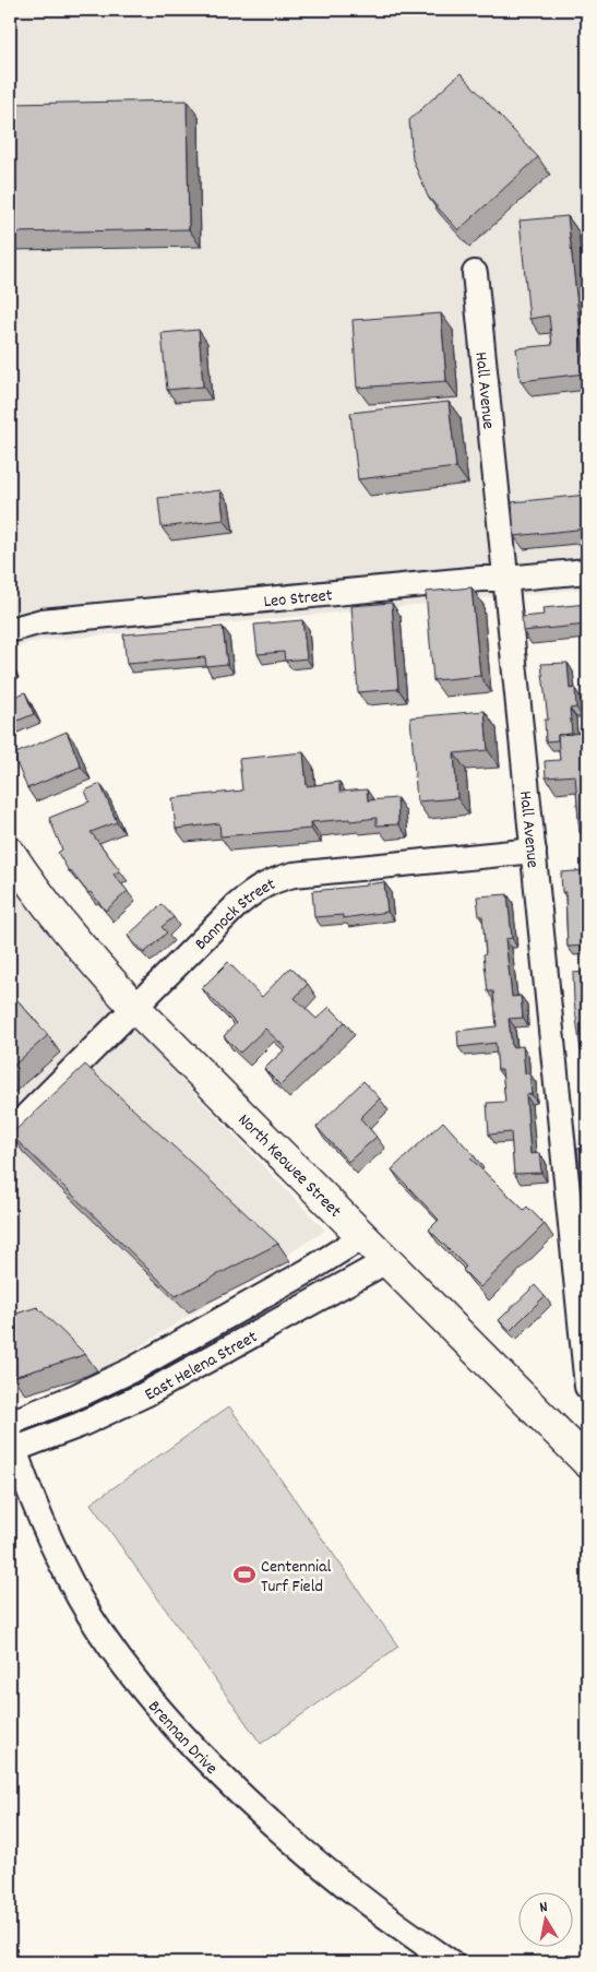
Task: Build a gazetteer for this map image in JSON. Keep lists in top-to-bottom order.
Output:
{
  "streets": {
    "main road": ["North Keowee Street"],
    "street": [
      "Hall Avenue",
      "Leo Street",
      "Bannock Street",
      "East Helena Street",
      "Brennan Drive"
    ]
  },
  "crossings": [
    ["Hall Avenue", "Leo Street"],
    ["Hall Avenue", "Bannock Street"],
    ["Bannock Street", "North Keowee Street"],
    ["North Keowee Street", "East Helena Street"],
    ["East Helena Street", "Brennan Drive"]
  ],
  "places": {
    "sports": ["Centennial Turf Field"]
  },
  "north": "top"
}
